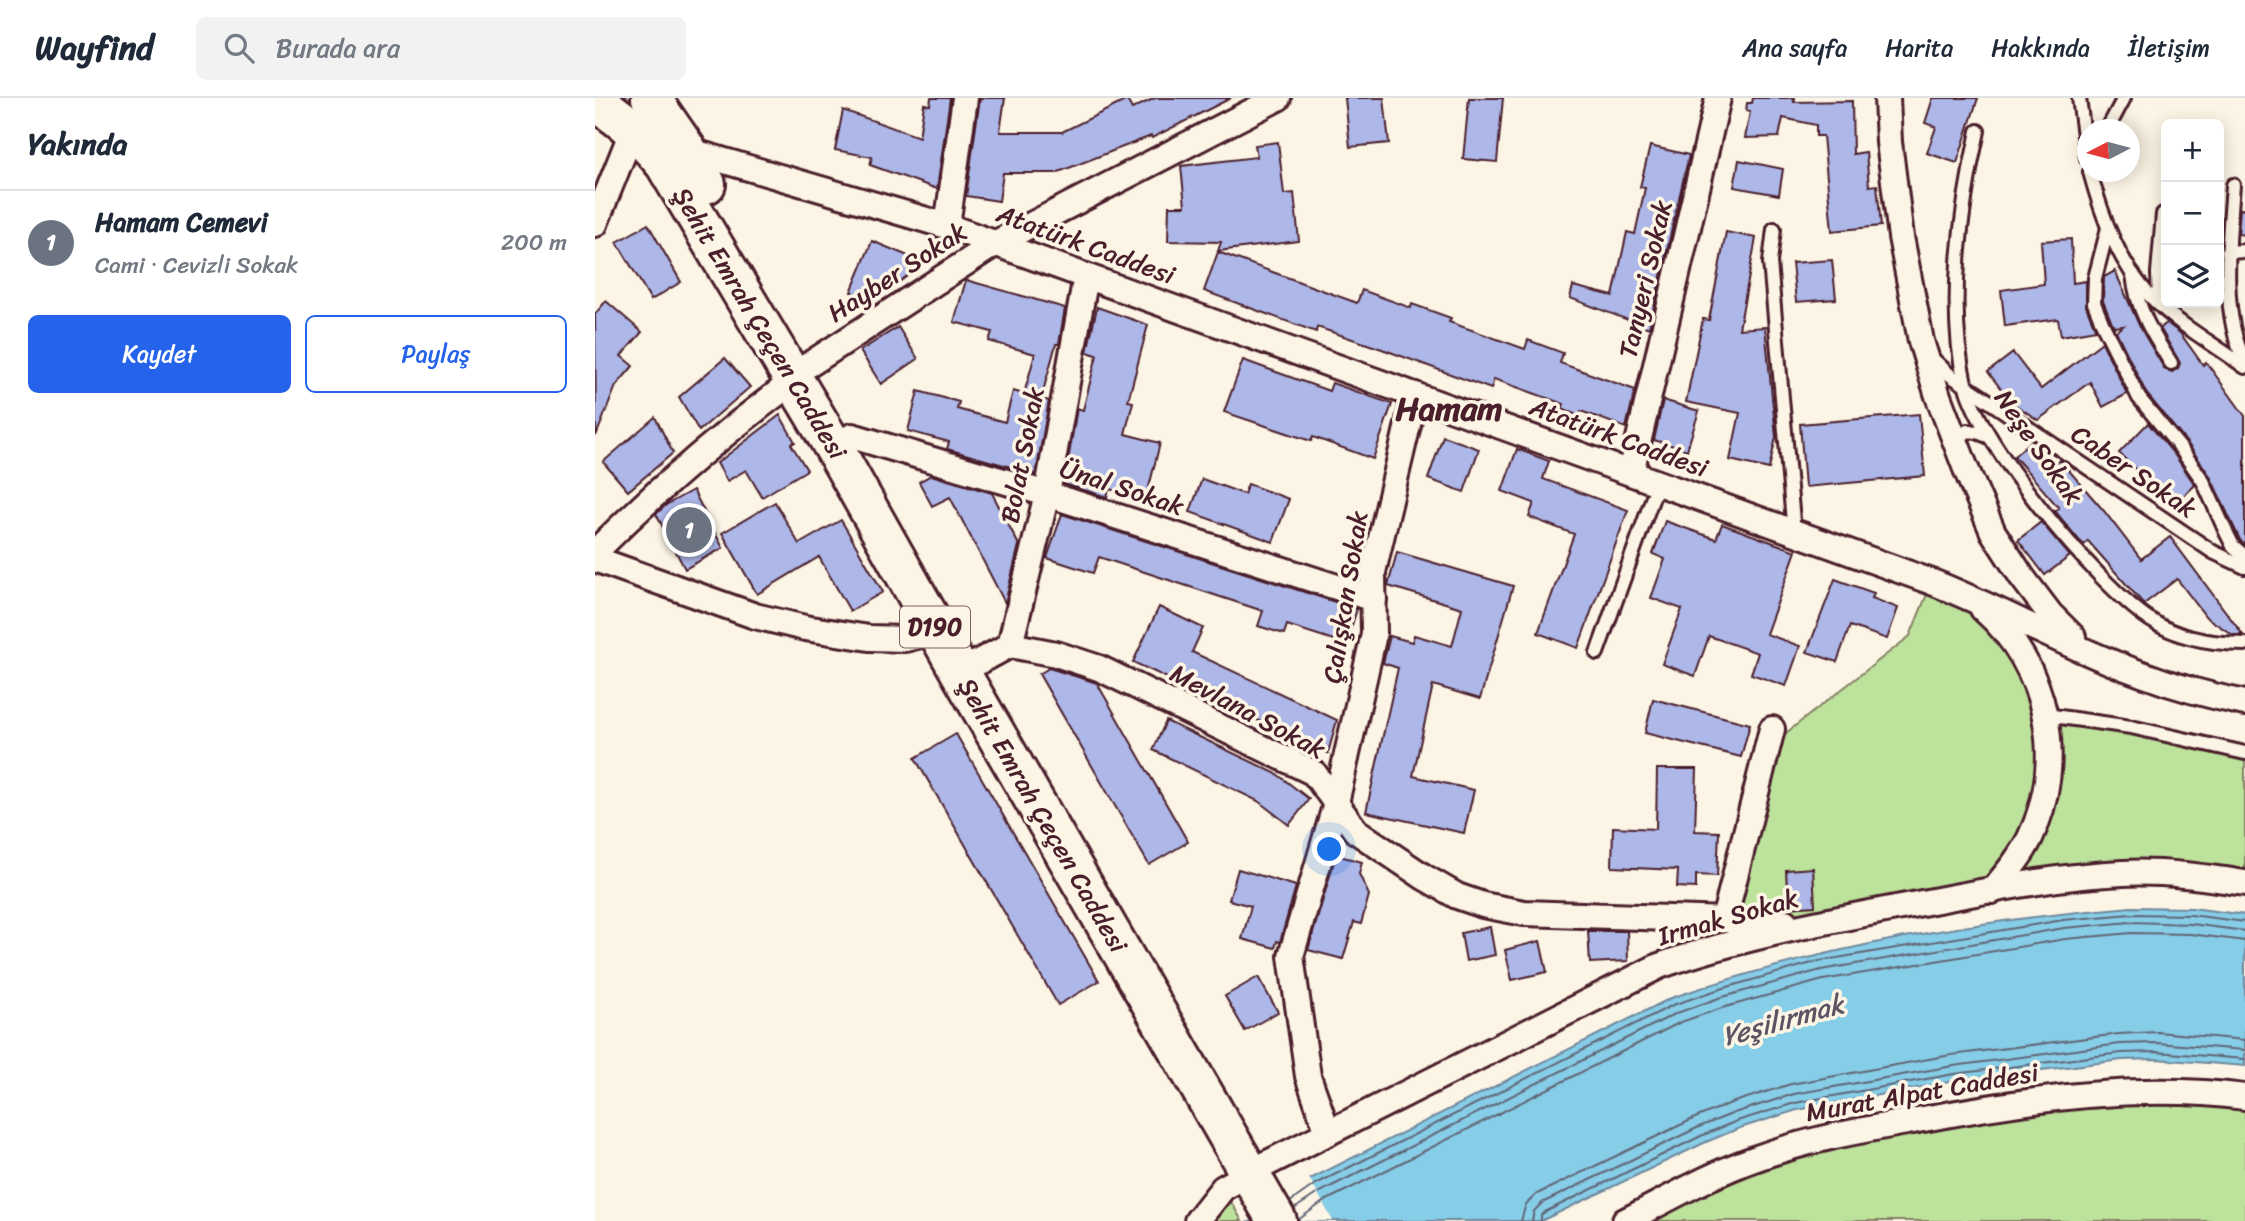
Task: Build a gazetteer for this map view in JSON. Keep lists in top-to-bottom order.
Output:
{
  "streets": {
    "highway": ["Şehit Emrah Çeçen Caddesi", "D190"],
    "street": [
      "Atatürk Caddesi",
      "Hayber Sokak",
      "Tanyeri Sokak",
      "Bolat Sokak",
      "Ünal Sokak",
      "Çalışkan Sokak",
      "Mevlana Sokak",
      "Irmak Sokak",
      "Murat Alpat Caddesi"
    ],
    "lane": ["Neşe Sokak", "Caber Sokak"]
  },
  "crossings": [
    ["Atatürk Caddesi", "Hayber Sokak"],
    ["Atatürk Caddesi", "Tanyeri Sokak"],
    ["Atatürk Caddesi", "Şehit Emrah Çeçen Caddesi"],
    ["Atatürk Caddesi", "Bolat Sokak"],
    ["Atatürk Caddesi", "Çalışkan Sokak"],
    ["Hayber Sokak", "Şehit Emrah Çeçen Caddesi"],
    ["Şehit Emrah Çeçen Caddesi", "Bolat Sokak"],
    ["Şehit Emrah Çeçen Caddesi", "Ünal Sokak"],
    ["Şehit Emrah Çeçen Caddesi", "Mevlana Sokak"],
    ["Şehit Emrah Çeçen Caddesi", "Irmak Sokak"],
    ["Neşe Sokak", "Caber Sokak"],
    ["Bolat Sokak", "Ünal Sokak"],
    ["Bolat Sokak", "Mevlana Sokak"],
    ["Ünal Sokak", "Çalışkan Sokak"],
    ["Çalışkan Sokak", "Mevlana Sokak"],
    ["Çalışkan Sokak", "Irmak Sokak"],
    ["Mevlana Sokak", "Irmak Sokak"]
  ],
  "districts": ["Hamam"],
  "water": ["Yeşilırmak"],
  "north": "left",
  "page": {
    "header": "Wayfind",
    "search": "Burada ara",
    "nav": [
      "Ana sayfa",
      "Harita",
      "Hakkında",
      "İletişim"
    ],
    "heading": "Yakında",
    "map_buttons": ["+", "−"],
    "list": [
      {
        "mark": "1",
        "name": "Hamam Cemevi",
        "note": "Cami · Cevizli Sokak",
        "value": "200 m"
      }
    ],
    "buttons": ["Kaydet", "Paylaş"],
    "pins": "1"
  }
}
